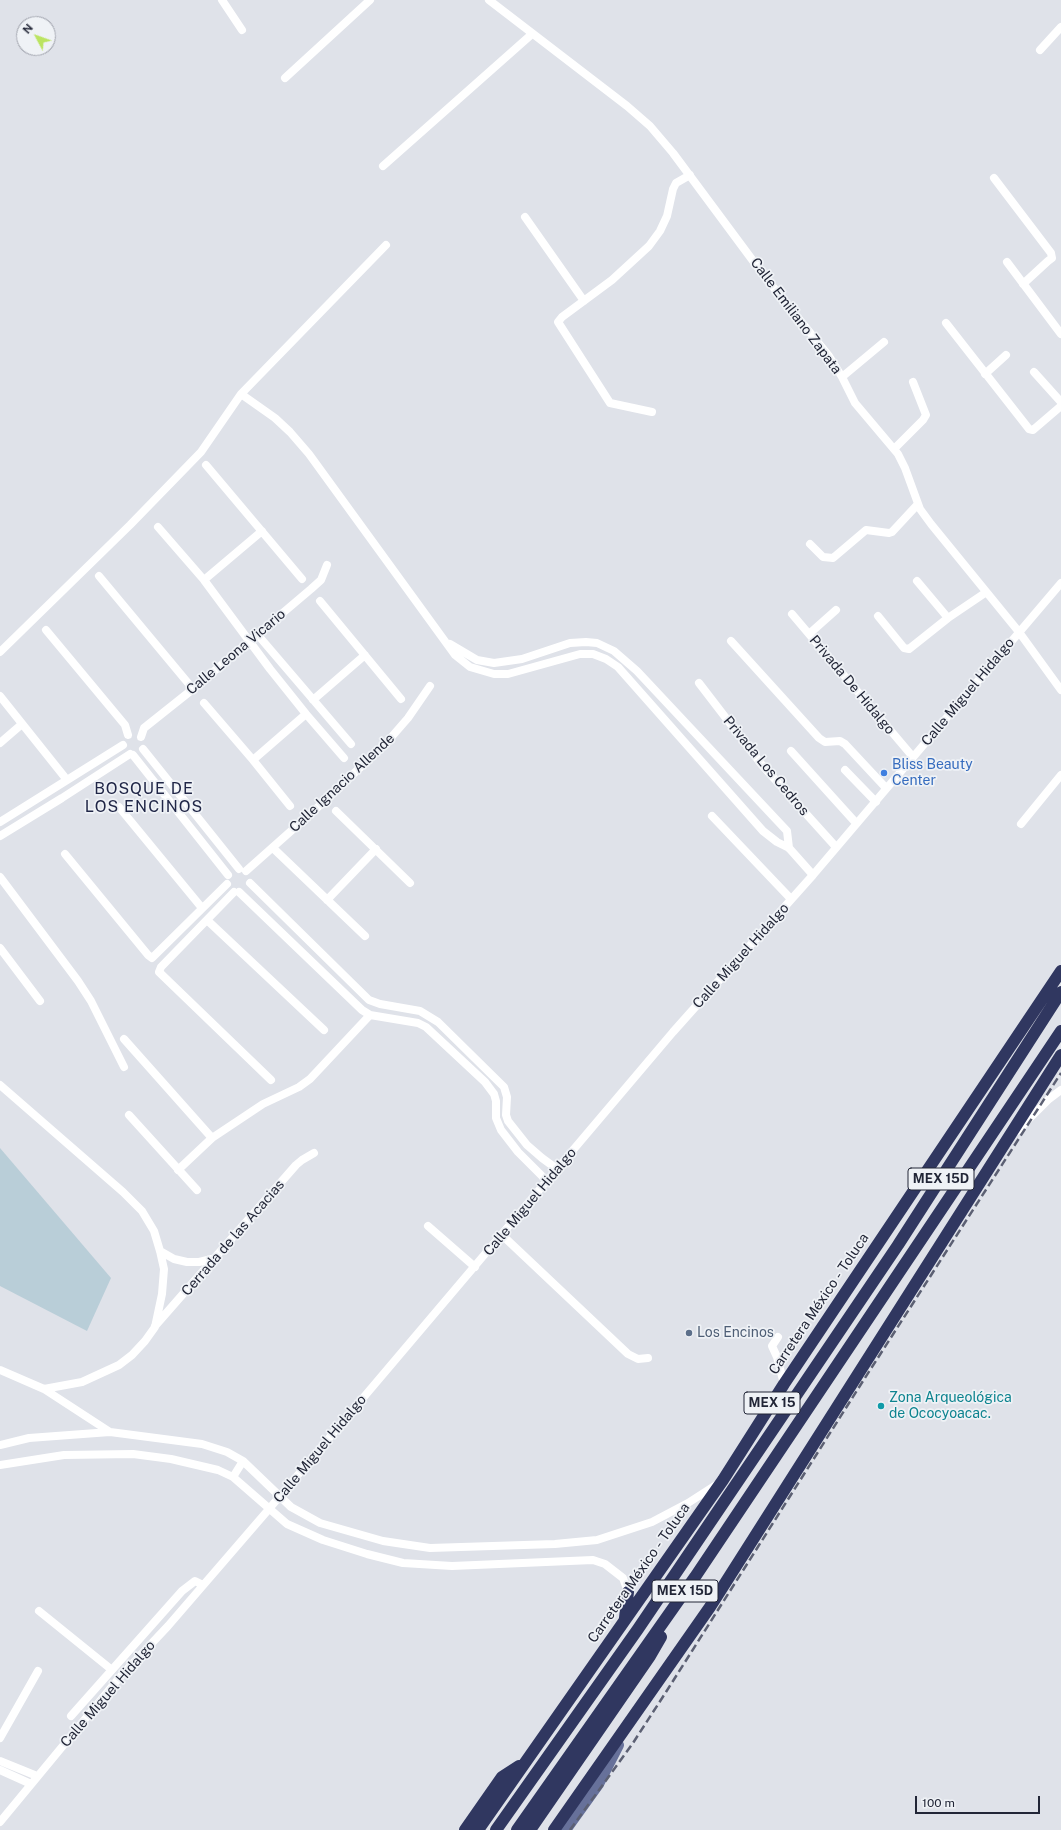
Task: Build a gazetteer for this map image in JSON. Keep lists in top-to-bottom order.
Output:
{
  "streets": {
    "highway": ["MEX 15D", "Carretera México - Toluca", "MEX 15"],
    "street": [
      "Calle Emiliano Zapata",
      "Calle Leona Vicario",
      "Privada De Hidalgo",
      "Calle Miguel Hidalgo",
      "Privada Los Cedros",
      "Calle Ignacio Allende",
      "Cerrada de las Acacias"
    ]
  },
  "crossings": [
    ["Calle Emiliano Zapata", "Calle Miguel Hidalgo"],
    ["Privada De Hidalgo", "Calle Miguel Hidalgo"],
    ["Calle Miguel Hidalgo", "Privada Los Cedros"]
  ],
  "districts": ["BOSQUE DE LOS ENCINOS"],
  "places": ["Bliss Beauty Center", "Los Encinos", "Zona Arqueológica de Ococyoacac."],
  "scale_bar": "100 m",
  "north": "top left"
}
